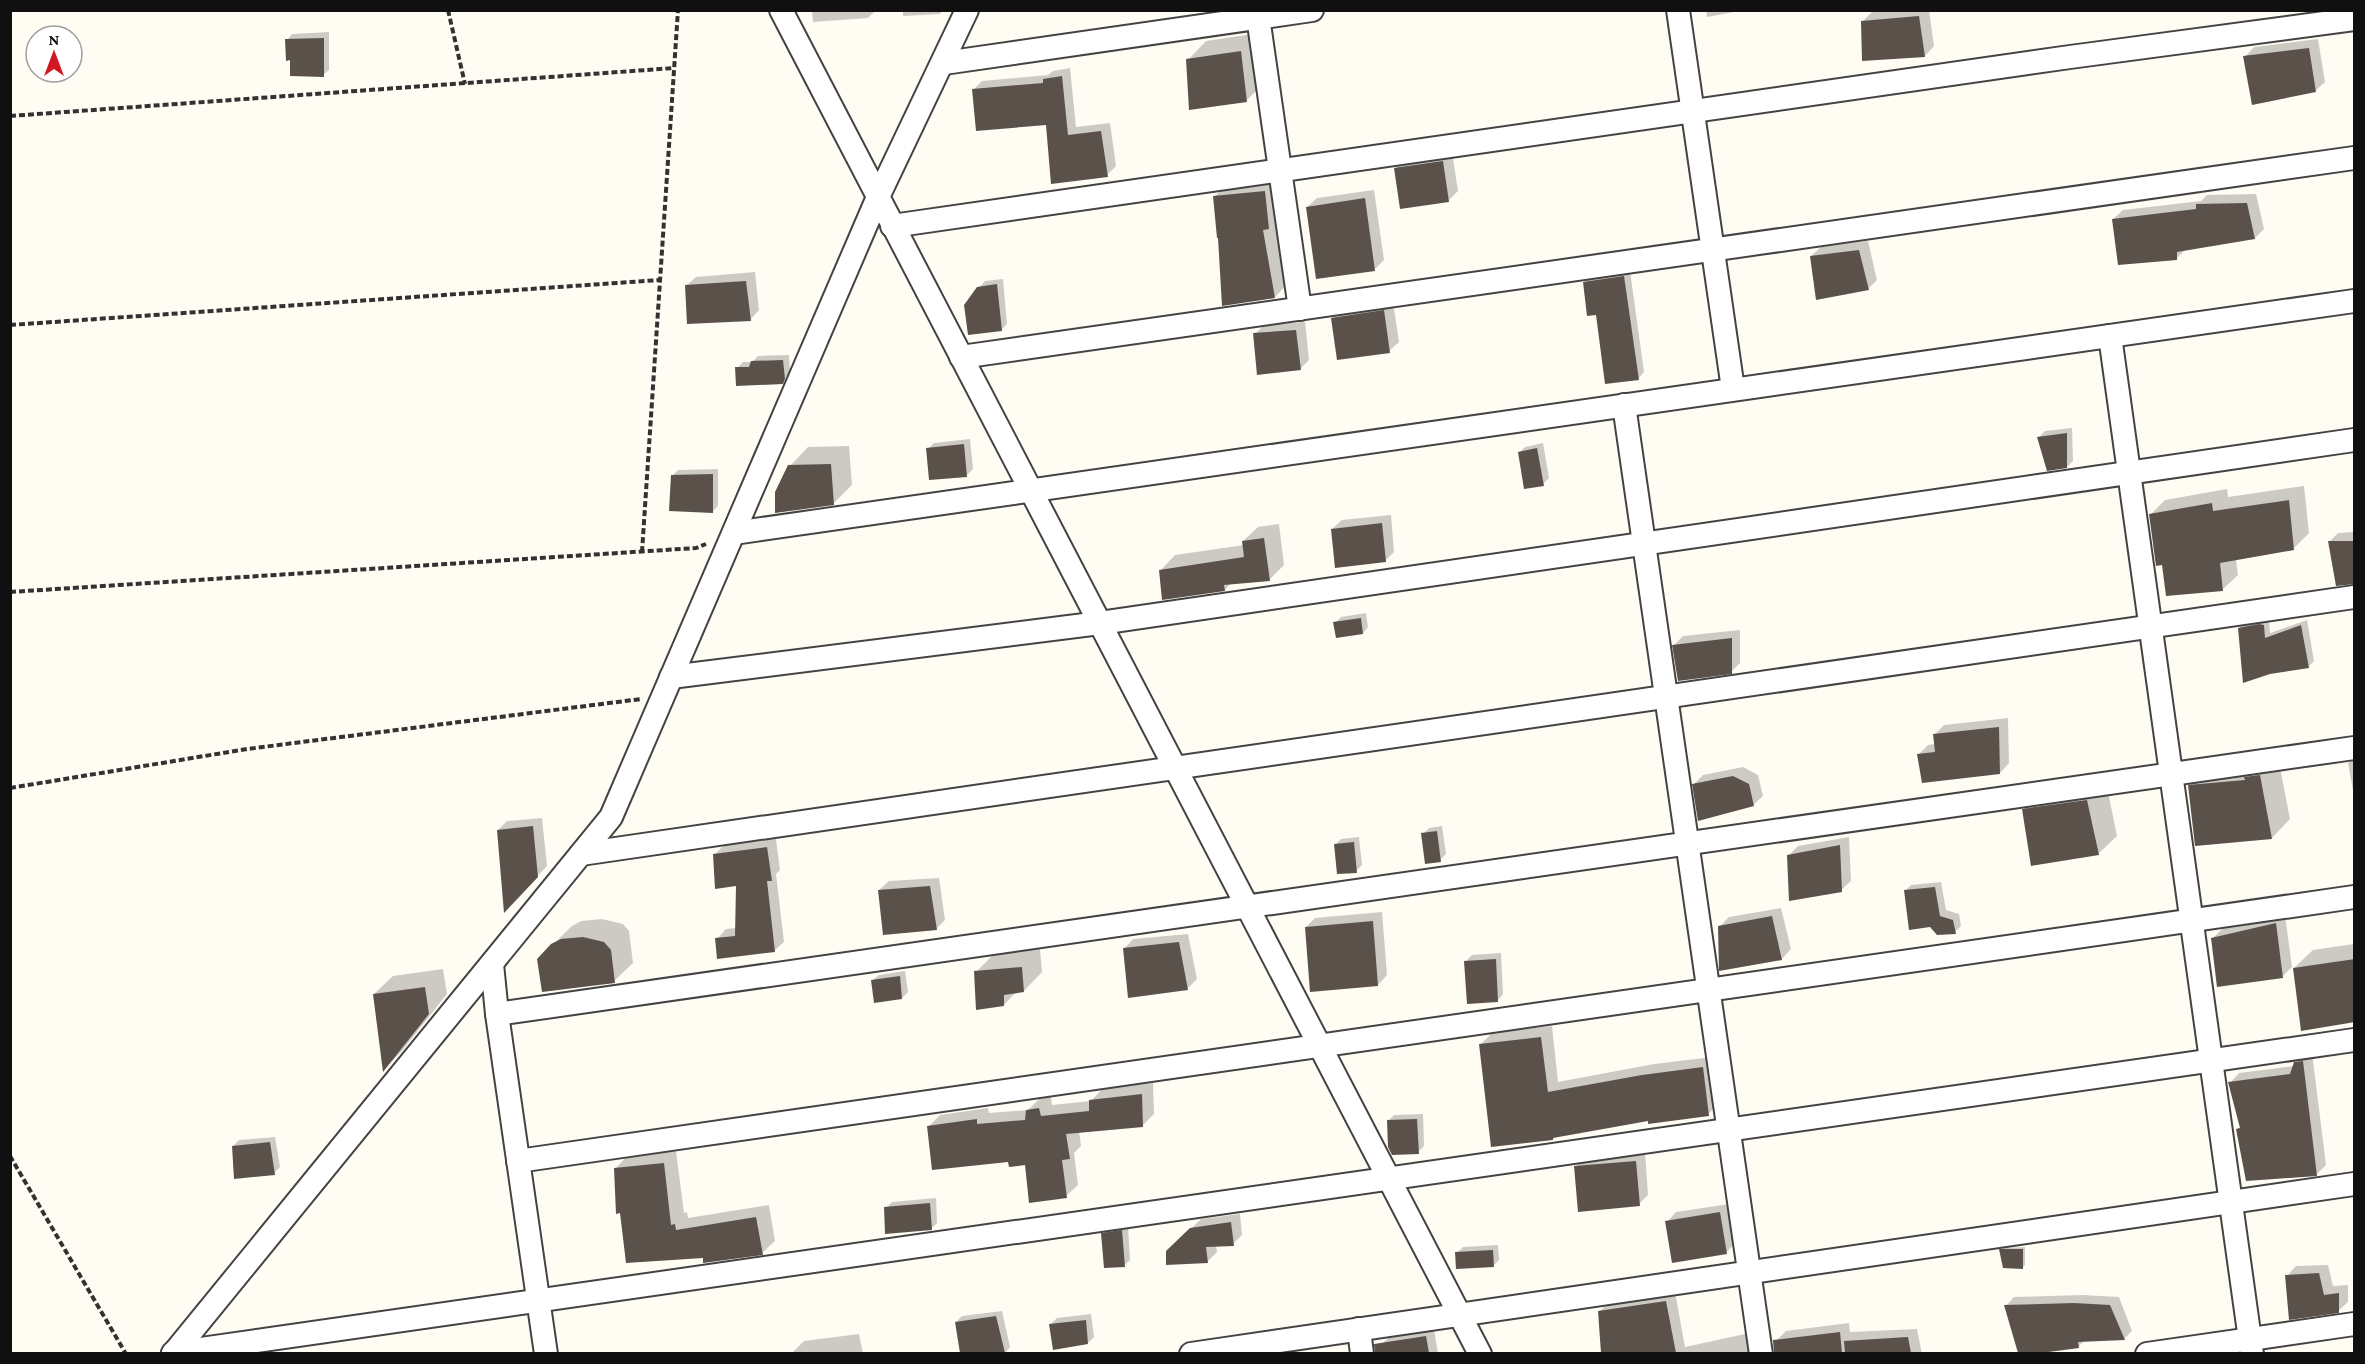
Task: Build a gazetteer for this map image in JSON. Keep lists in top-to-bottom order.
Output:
{
  "north": "top"
}
